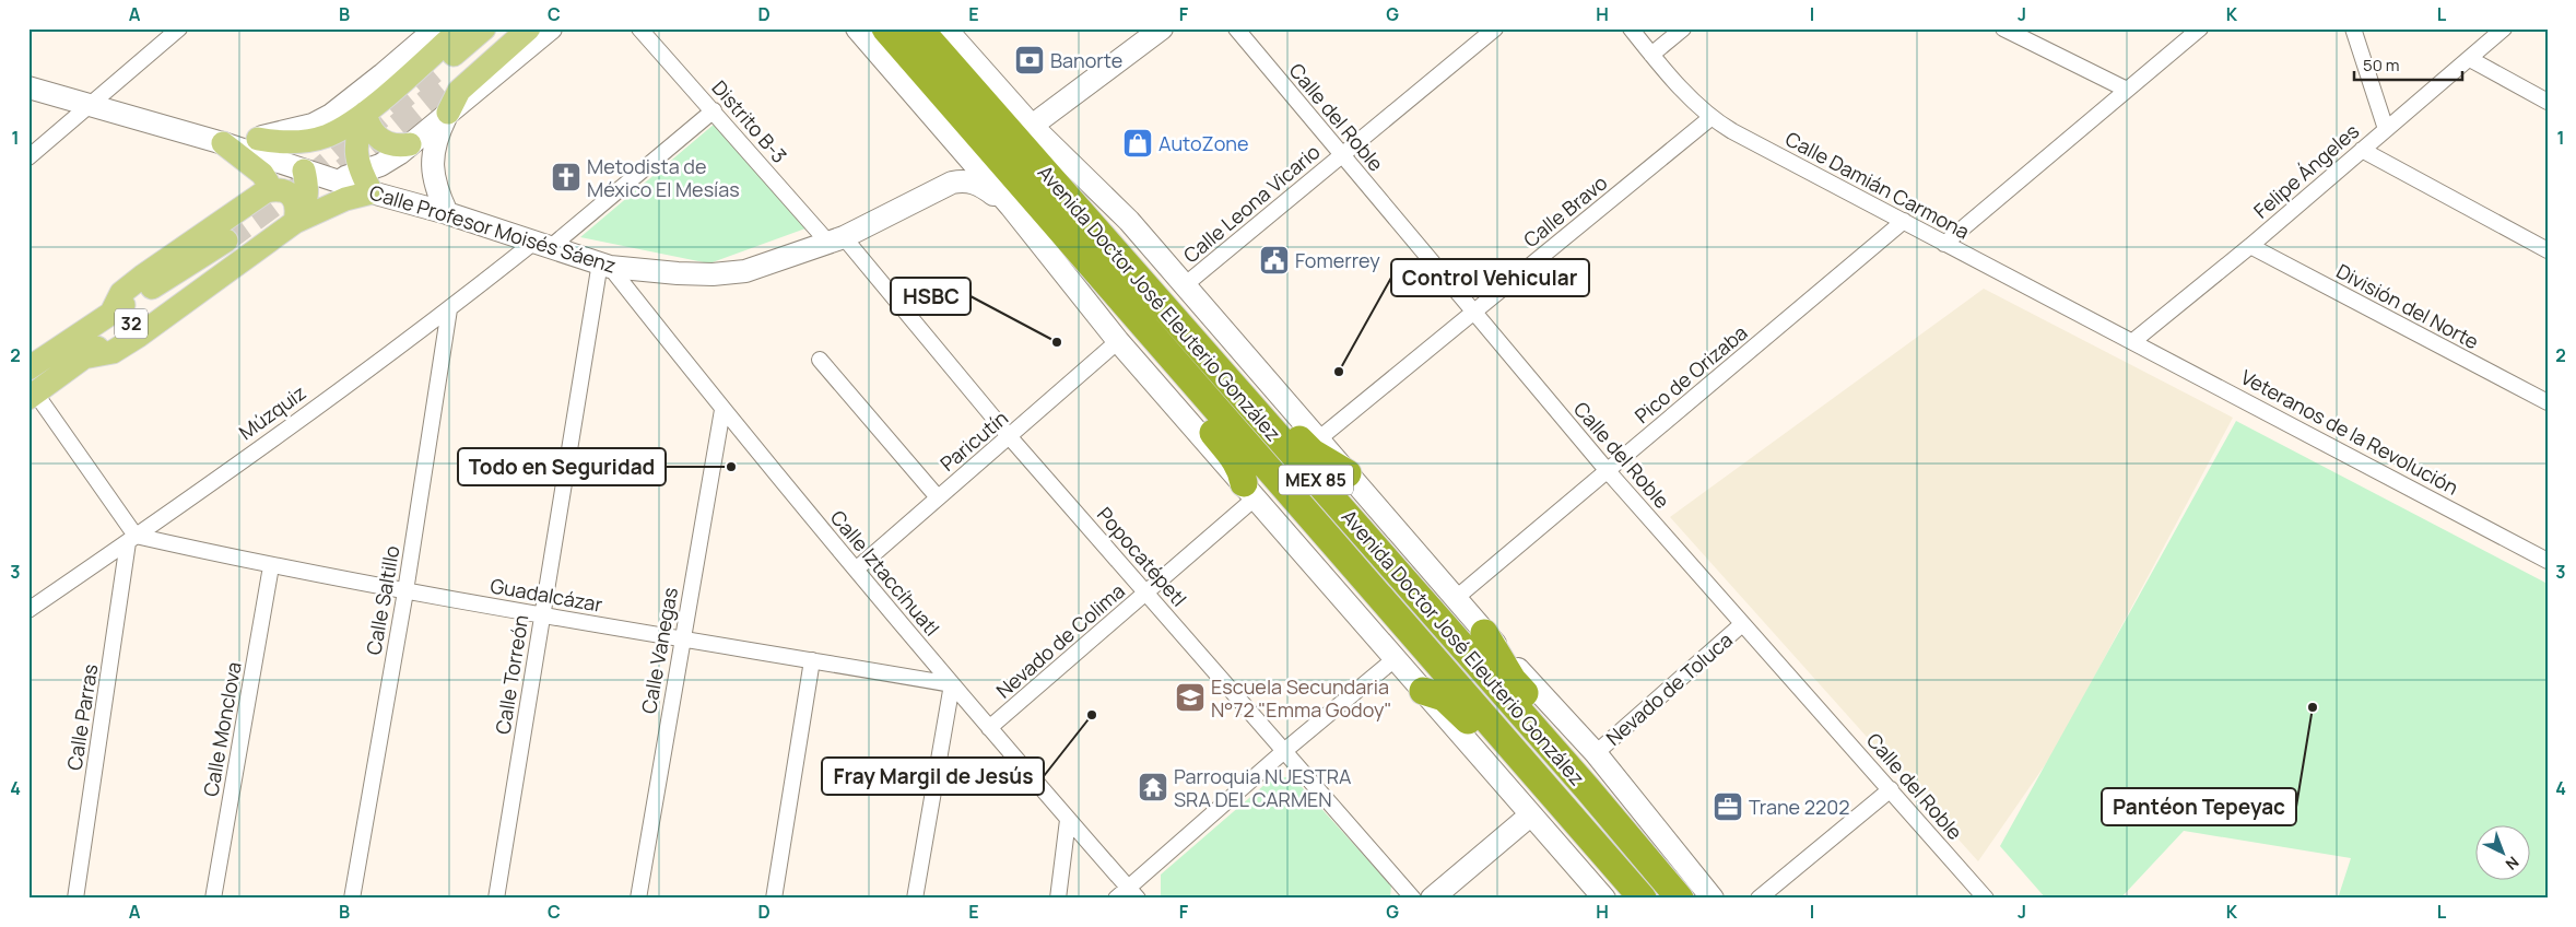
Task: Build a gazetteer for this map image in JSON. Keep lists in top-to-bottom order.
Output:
{
  "streets": {
    "highway": ["Avenida Doctor José Eleuterio González", "MEX 85"],
    "main road": ["32"],
    "street": [
      "Calle del Roble",
      "Distrito B-3",
      "Felipe Ángeles",
      "Calle Damián Carmona",
      "Calle Leona Vicario",
      "Calle Bravo",
      "Calle Profesor Moisés Sáenz",
      "División del Norte",
      "Pico de Orizaba",
      "Múzquiz",
      "Veteranos de la Revolución",
      "Paricutín",
      "Popocatépetl",
      "Calle Iztaccíhuatl",
      "Guadalcázar",
      "Calle Saltillo",
      "Nevado de Colima",
      "Calle Vanegas",
      "Calle Torreón",
      "Nevado de Toluca",
      "Calle Parras",
      "Calle Monclova"
    ]
  },
  "crossings": [
    ["Calle del Roble", "Calle Leona Vicario"],
    ["Calle del Roble", "Calle Bravo"],
    ["Calle del Roble", "Pico de Orizaba"],
    ["Calle del Roble", "Nevado de Toluca"],
    ["Distrito B-3", "Calle Profesor Moisés Sáenz"],
    ["Distrito B-3", "Múzquiz"],
    ["Distrito B-3", "Popocatépetl"],
    ["Felipe Ángeles", "Calle Damián Carmona"],
    ["Felipe Ángeles", "División del Norte"],
    ["Felipe Ángeles", "Veteranos de la Revolución"],
    ["Calle Damián Carmona", "Calle Bravo"],
    ["Calle Damián Carmona", "Pico de Orizaba"],
    ["Calle Damián Carmona", "Veteranos de la Revolución"],
    ["Calle Leona Vicario", "Avenida Doctor José Eleuterio González"],
    ["Calle Bravo", "Avenida Doctor José Eleuterio González"],
    ["Calle Profesor Moisés Sáenz", "Múzquiz"],
    ["Calle Profesor Moisés Sáenz", "Popocatépetl"],
    ["Calle Profesor Moisés Sáenz", "Calle Iztaccíhuatl"],
    ["Calle Profesor Moisés Sáenz", "Calle Torreón"],
    ["Avenida Doctor José Eleuterio González", "Pico de Orizaba"],
    ["Avenida Doctor José Eleuterio González", "Nevado de Toluca"],
    ["Múzquiz", "Guadalcázar"],
    ["Múzquiz", "Calle Saltillo"],
    ["Múzquiz", "Calle Parras"],
    ["Paricutín", "Popocatépetl"],
    ["Paricutín", "Calle Iztaccíhuatl"],
    ["Popocatépetl", "Nevado de Colima"],
    ["Calle Iztaccíhuatl", "Guadalcázar"],
    ["Calle Iztaccíhuatl", "Nevado de Colima"],
    ["Calle Iztaccíhuatl", "Calle Vanegas"],
    ["Calle Iztaccíhuatl", "Calle Torreón"],
    ["Guadalcázar", "Calle Saltillo"],
    ["Guadalcázar", "Calle Vanegas"],
    ["Guadalcázar", "Calle Torreón"],
    ["Guadalcázar", "Calle Parras"],
    ["Guadalcázar", "Calle Monclova"]
  ],
  "places": {
    "bank": ["Banorte"],
    "shop": ["AutoZone"],
    "church": ["Metodista de México El Mesías"],
    "public building": ["Fomerrey"],
    "other": [
      "HSBC",
      "Control Vehicular",
      "Todo en Seguridad",
      "Pantéon Tepeyac",
      "Fray Margil de Jesús"
    ],
    "school or university": ["Escuela Secundaria N°72 \"Emma Godoy\""],
    "temple": ["Parroquia NUESTRA SRA DEL CARMEN"],
    "office": ["Trane 2202"]
  },
  "scale_bar": "50 m",
  "north": "bottom right",
  "grid": {
    "columns": [
      "A",
      "B",
      "C",
      "D",
      "E",
      "F",
      "G",
      "H",
      "I",
      "J",
      "K",
      "L"
    ],
    "rows": [
      "1",
      "2",
      "3",
      "4"
    ]
  }
}
